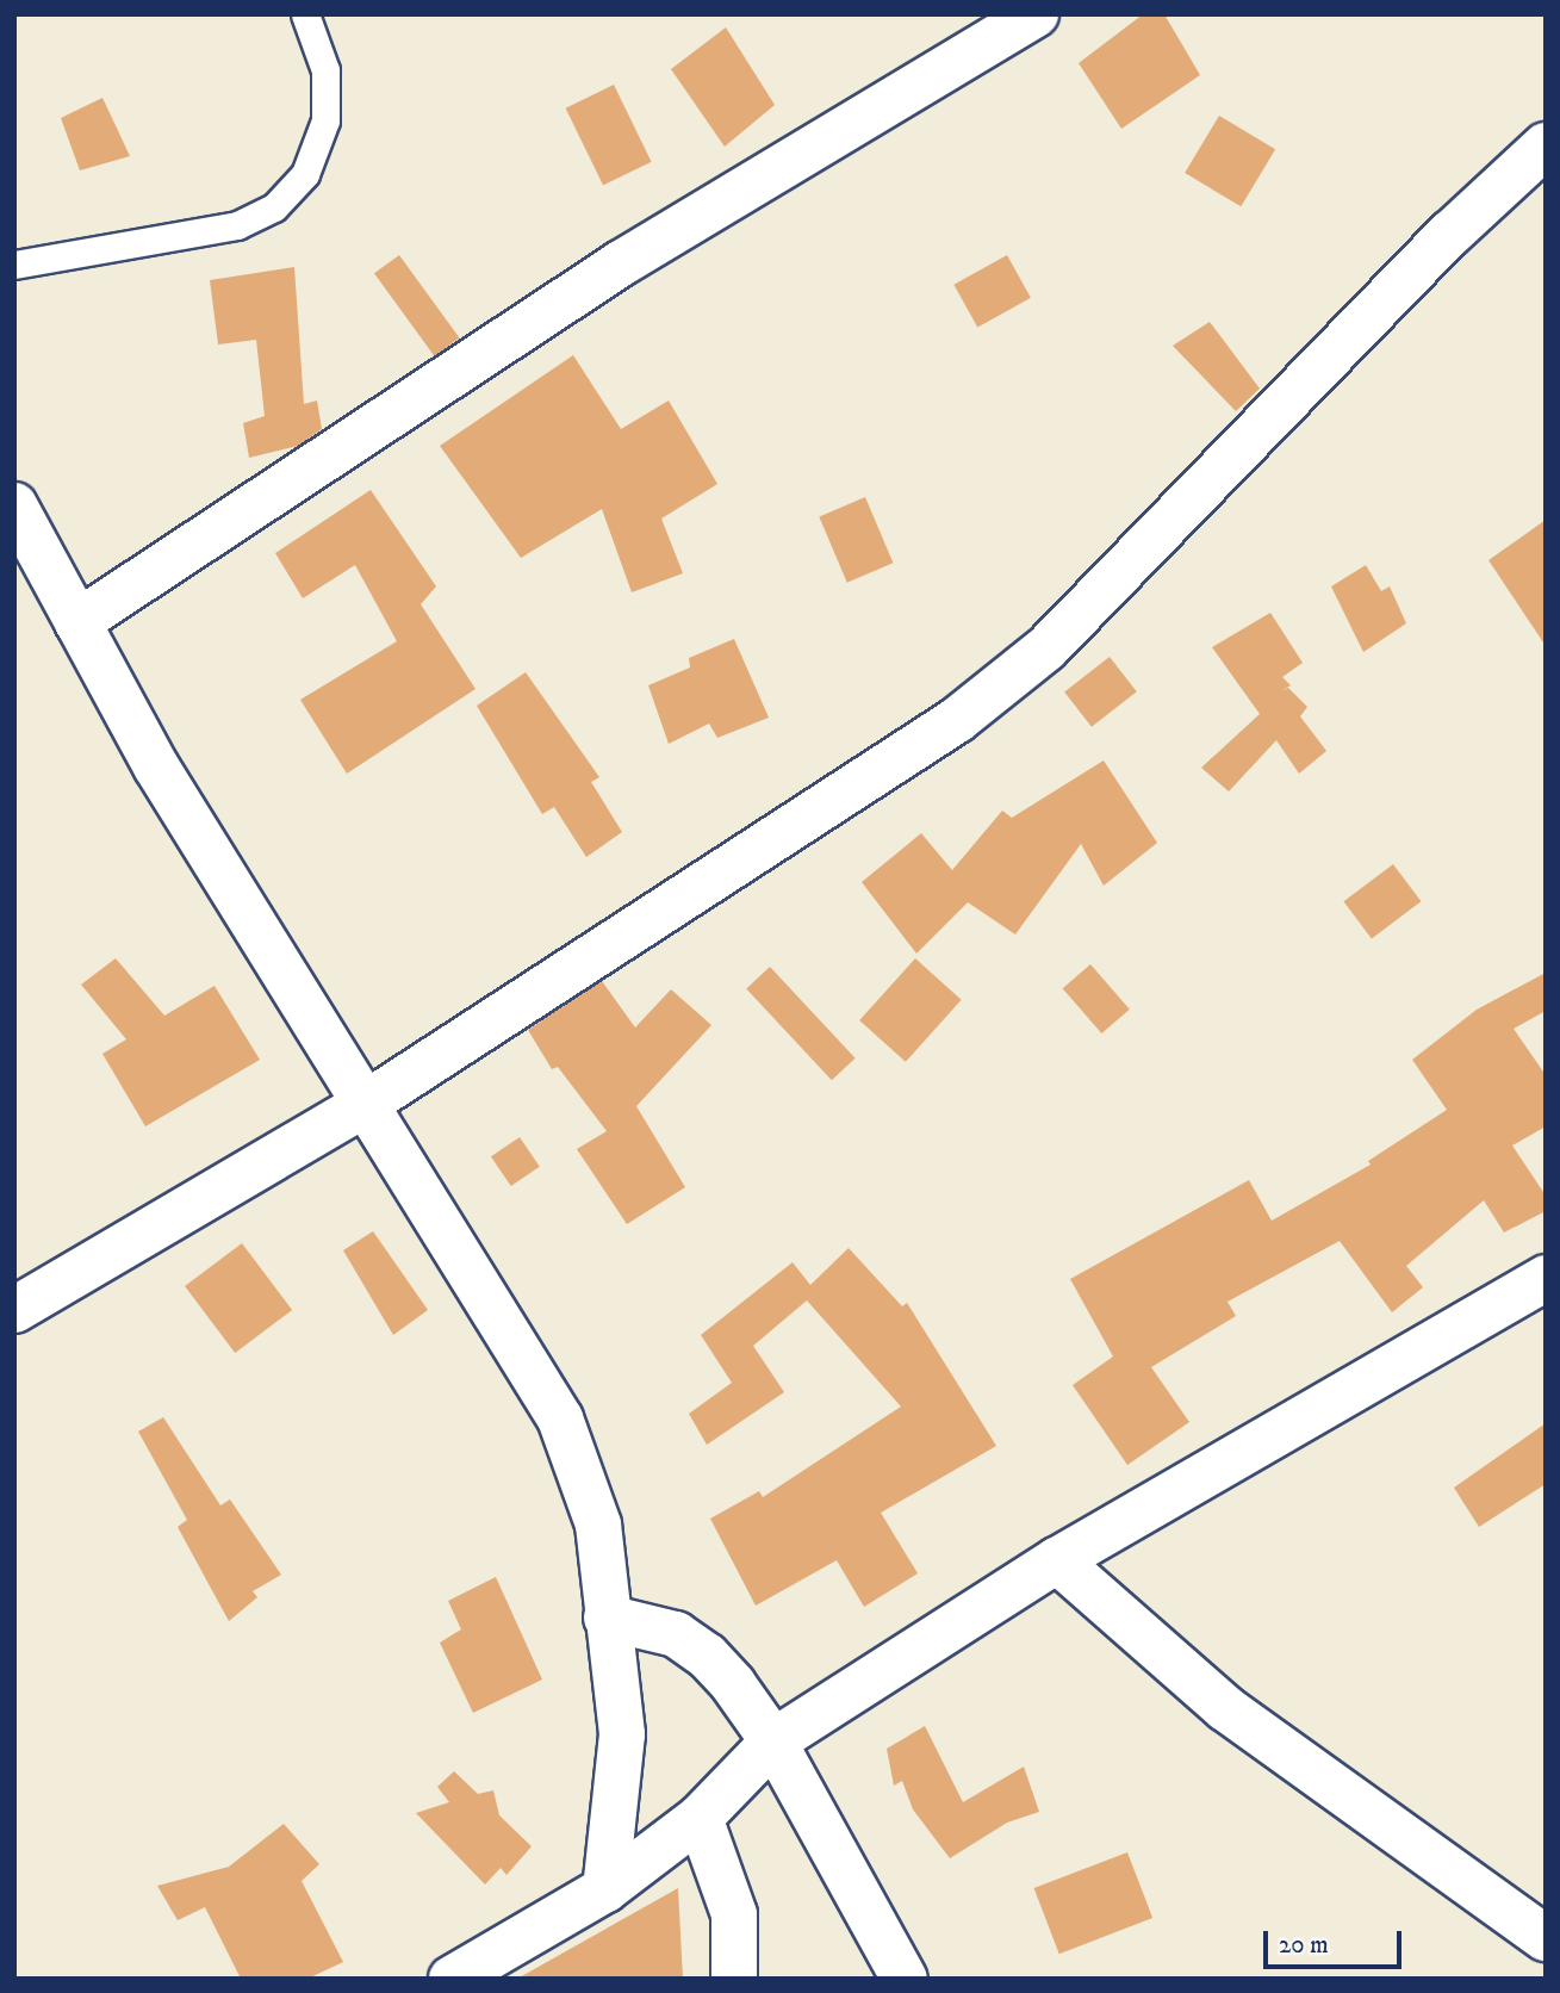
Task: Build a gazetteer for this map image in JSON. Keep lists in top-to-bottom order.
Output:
{
  "scale_bar": "20 m"
}
